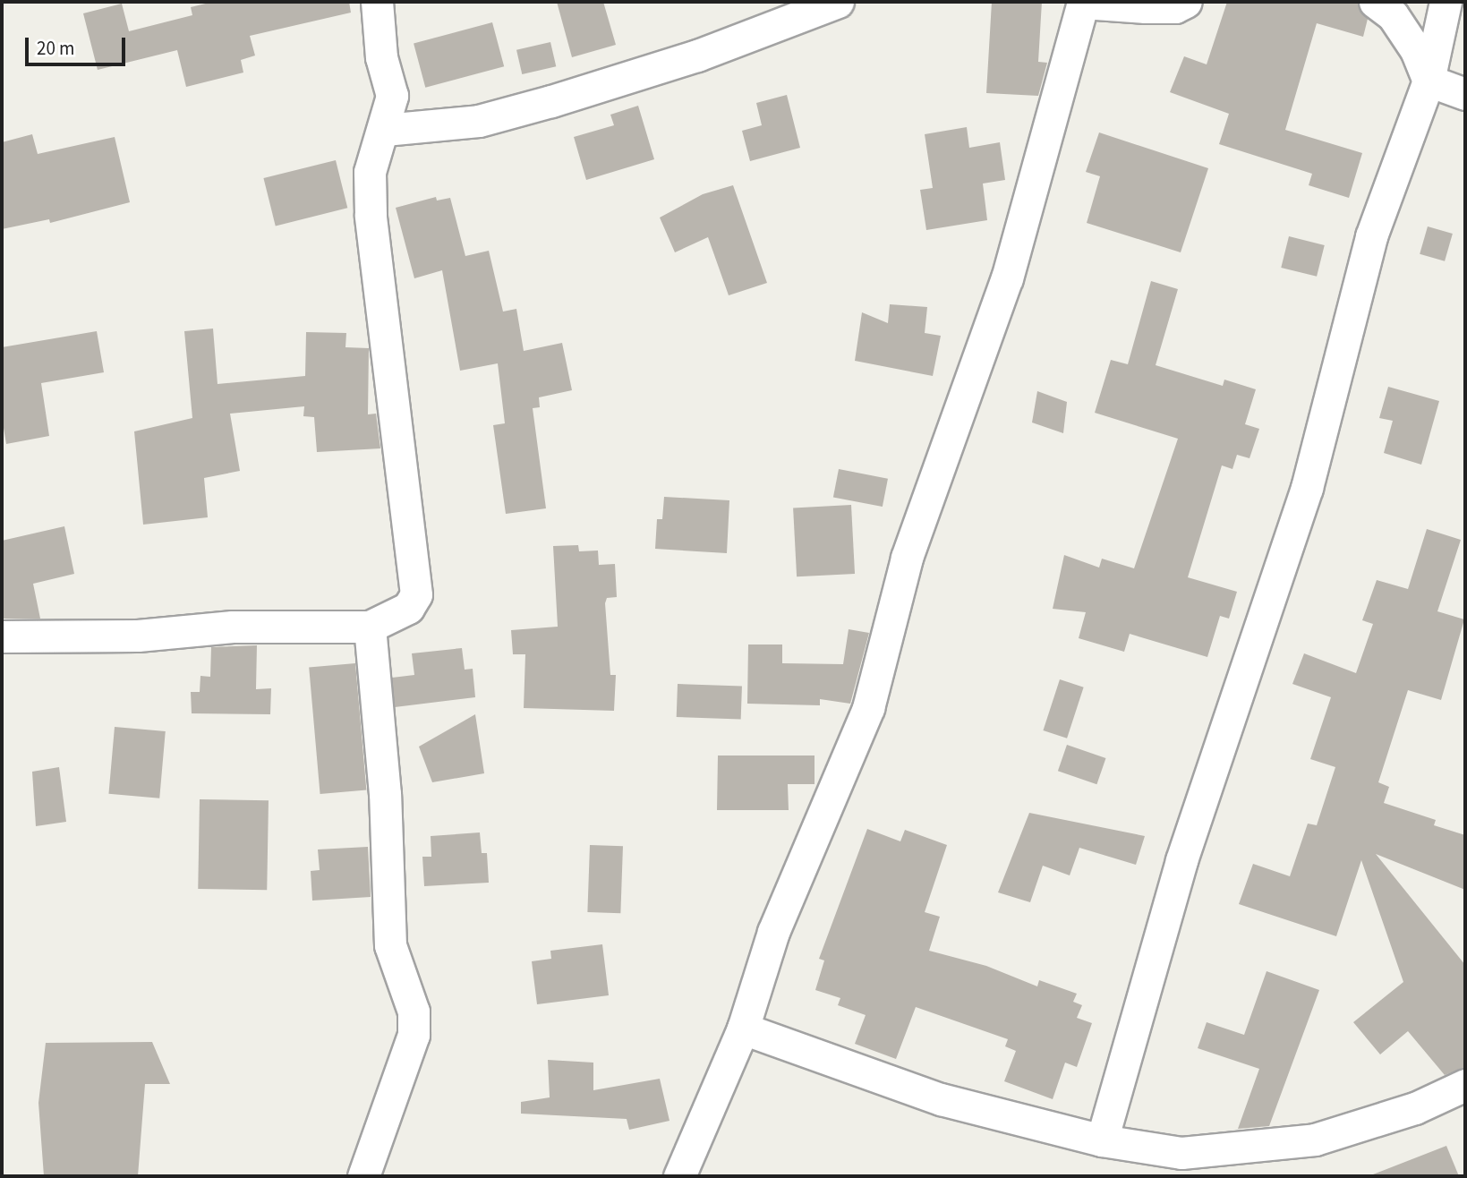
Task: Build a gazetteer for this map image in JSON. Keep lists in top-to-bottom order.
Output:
{
  "scale_bar": "20 m"
}
